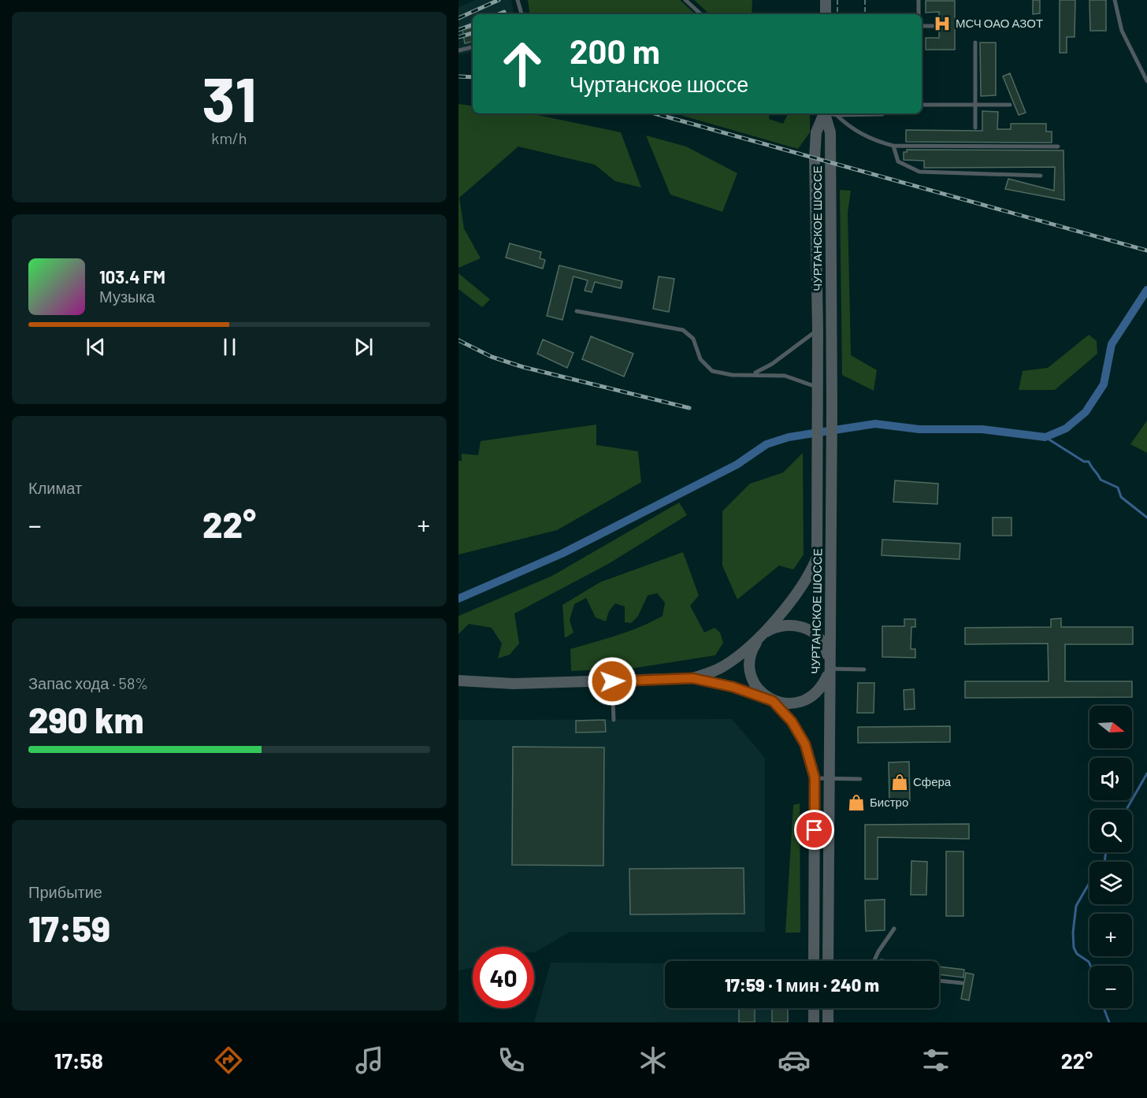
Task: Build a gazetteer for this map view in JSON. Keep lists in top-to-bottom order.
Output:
{
  "streets": {
    "street": ["ЧУРТАНСКОЕ ШОССЕ"]
  },
  "places": {
    "hospital": ["МСЧ ОАО АЗОТ"],
    "shop": ["Сфера", "Бистро"]
  },
  "north": "right",
  "page": {
    "tile": [
      ["31", "km/h"],
      "Климат",
      ["Запас хода · 58%", "290 km"],
      ["Прибытие", "17:59"]
    ],
    "turn": ["200 m", "Чуртанское шоссе"],
    "song": ["103.4 FM", "Музыка"],
    "heat": ["−", "22°", "+"],
    "map_buttons": ["+", "−"],
    "limit": "40",
    "trip": "17:59 · 1 мин · 240 m",
    "tabs": ["17:58", "22°"]
  }
}
